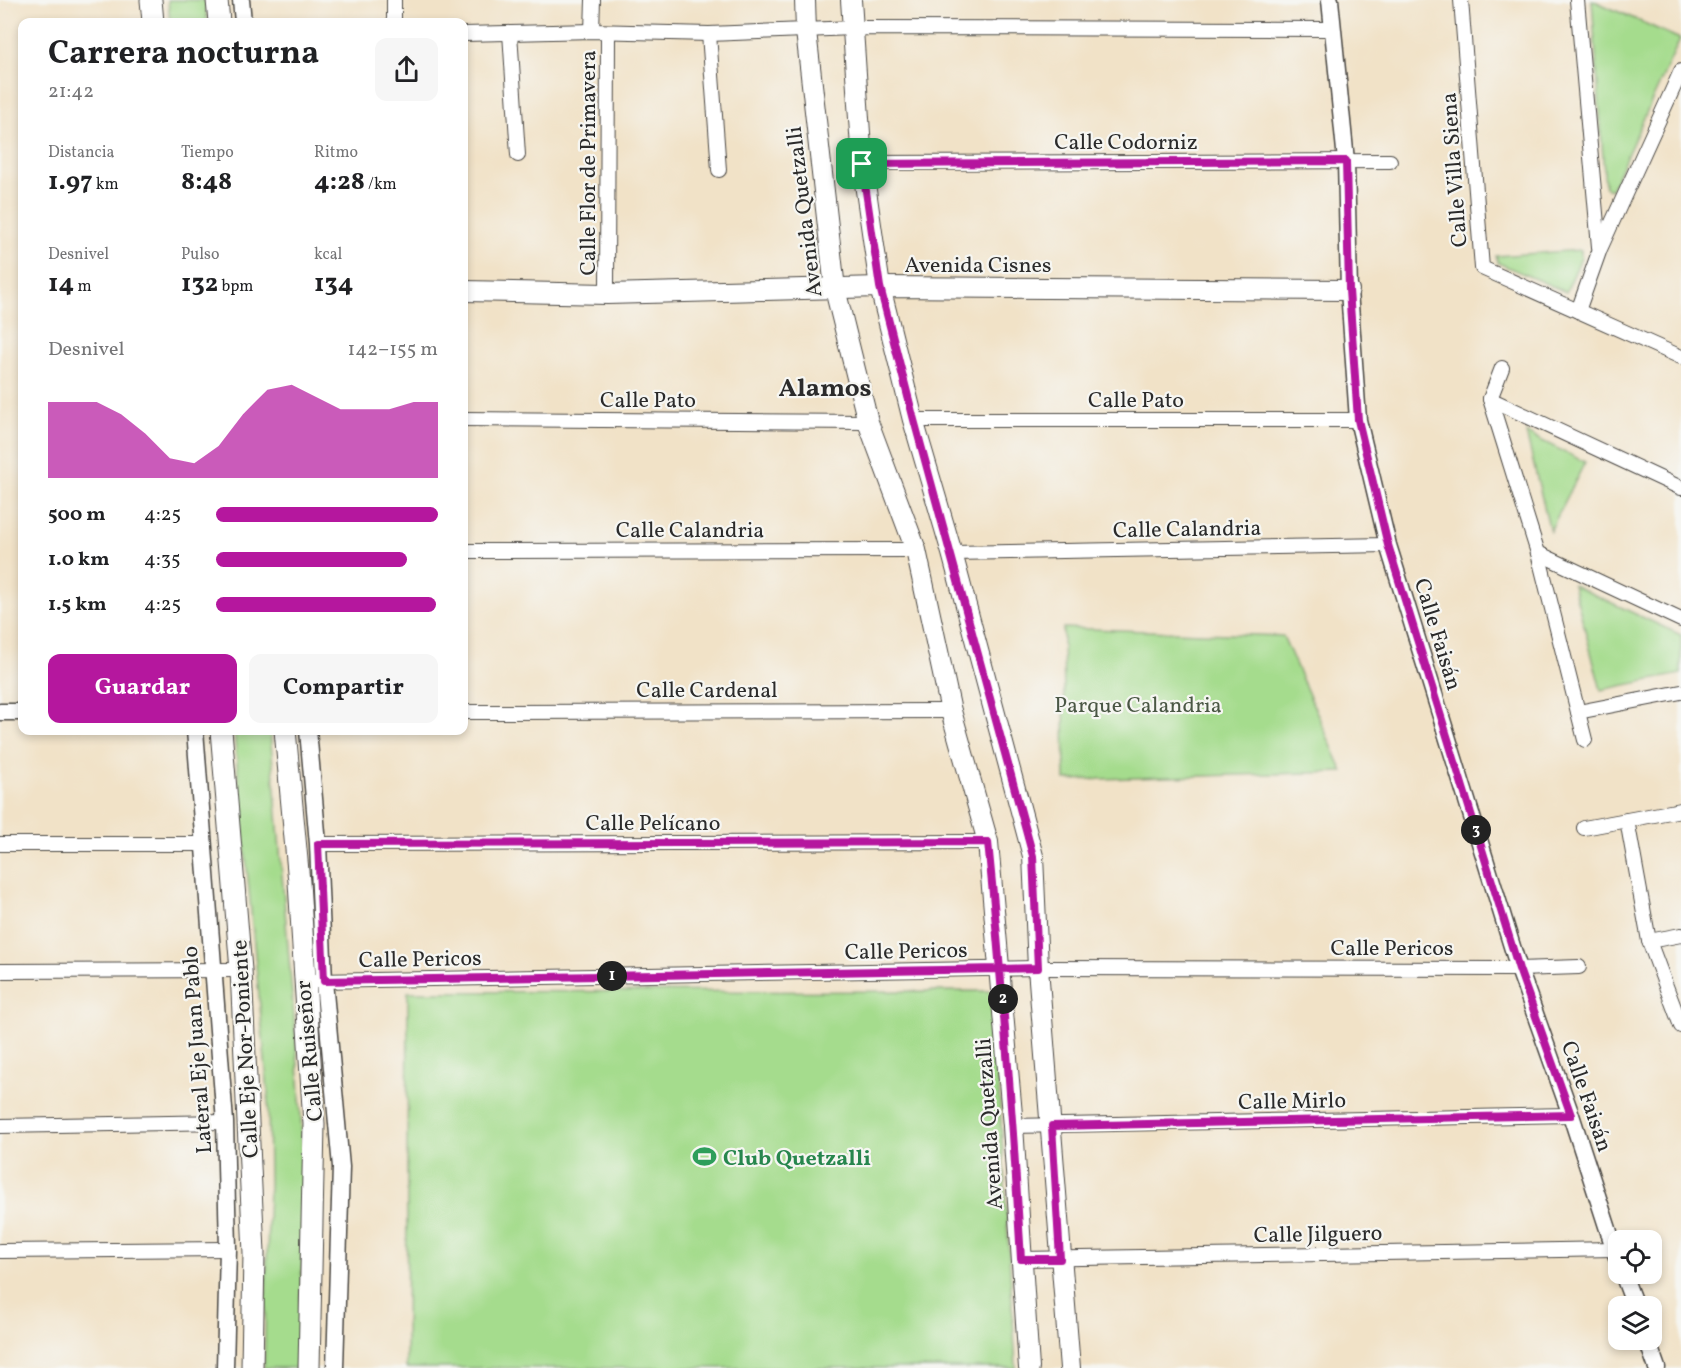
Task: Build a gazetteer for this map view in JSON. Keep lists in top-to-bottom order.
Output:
{
  "streets": {
    "main road": ["Avenida Quetzalli", "Avenida Cisnes", "Calle Eje Nor-Poniente"],
    "street": [
      "Calle Codorniz",
      "Calle Flor de Primavera",
      "Calle Villa Siena",
      "Calle Pato",
      "Calle Calandria",
      "Calle Faisán",
      "Calle Cardenal",
      "Calle Pelícano",
      "Calle Pericos",
      "Lateral Eje Juan Pablo",
      "Calle Ruiseñor",
      "Calle Mirlo",
      "Calle Jilguero"
    ]
  },
  "crossings": [
    ["Calle Codorniz", "Calle Faisán"],
    ["Calle Flor de Primavera", "Avenida Cisnes"],
    ["Avenida Quetzalli", "Avenida Cisnes"],
    ["Avenida Quetzalli", "Calle Pato"],
    ["Avenida Quetzalli", "Calle Calandria"],
    ["Avenida Quetzalli", "Calle Cardenal"],
    ["Avenida Quetzalli", "Calle Pelícano"],
    ["Avenida Quetzalli", "Calle Pericos"],
    ["Avenida Quetzalli", "Calle Mirlo"],
    ["Avenida Quetzalli", "Calle Jilguero"],
    ["Avenida Cisnes", "Calle Faisán"],
    ["Calle Pato", "Calle Faisán"],
    ["Calle Calandria", "Calle Faisán"],
    ["Calle Faisán", "Calle Pericos"],
    ["Calle Faisán", "Calle Mirlo"],
    ["Calle Pelícano", "Calle Ruiseñor"],
    ["Calle Pericos", "Calle Ruiseñor"]
  ],
  "districts": ["Alamos"],
  "parks": ["Parque Calandria"],
  "places": {
    "sports": ["Club Quetzalli"]
  },
  "page": {
    "heading": ["Carrera nocturna", "21:42"],
    "stats": [
      ["Distancia", "1.97 km"],
      ["Tiempo", "8:48"],
      ["Ritmo", "4:28 /km"],
      ["Desnivel", "14 m"],
      ["Pulso", "132 bpm"],
      ["kcal", "134"]
    ],
    "chart": ["Desnivel", "142–155 m"],
    "list": [
      {
        "name": "500 m",
        "note": "4:25"
      },
      {
        "name": "1.0 km",
        "note": "4:35"
      },
      {
        "name": "1.5 km",
        "note": "4:25"
      }
    ],
    "buttons": ["Guardar", "Compartir"],
    "pins": ["3", "1", "2"]
  }
}
